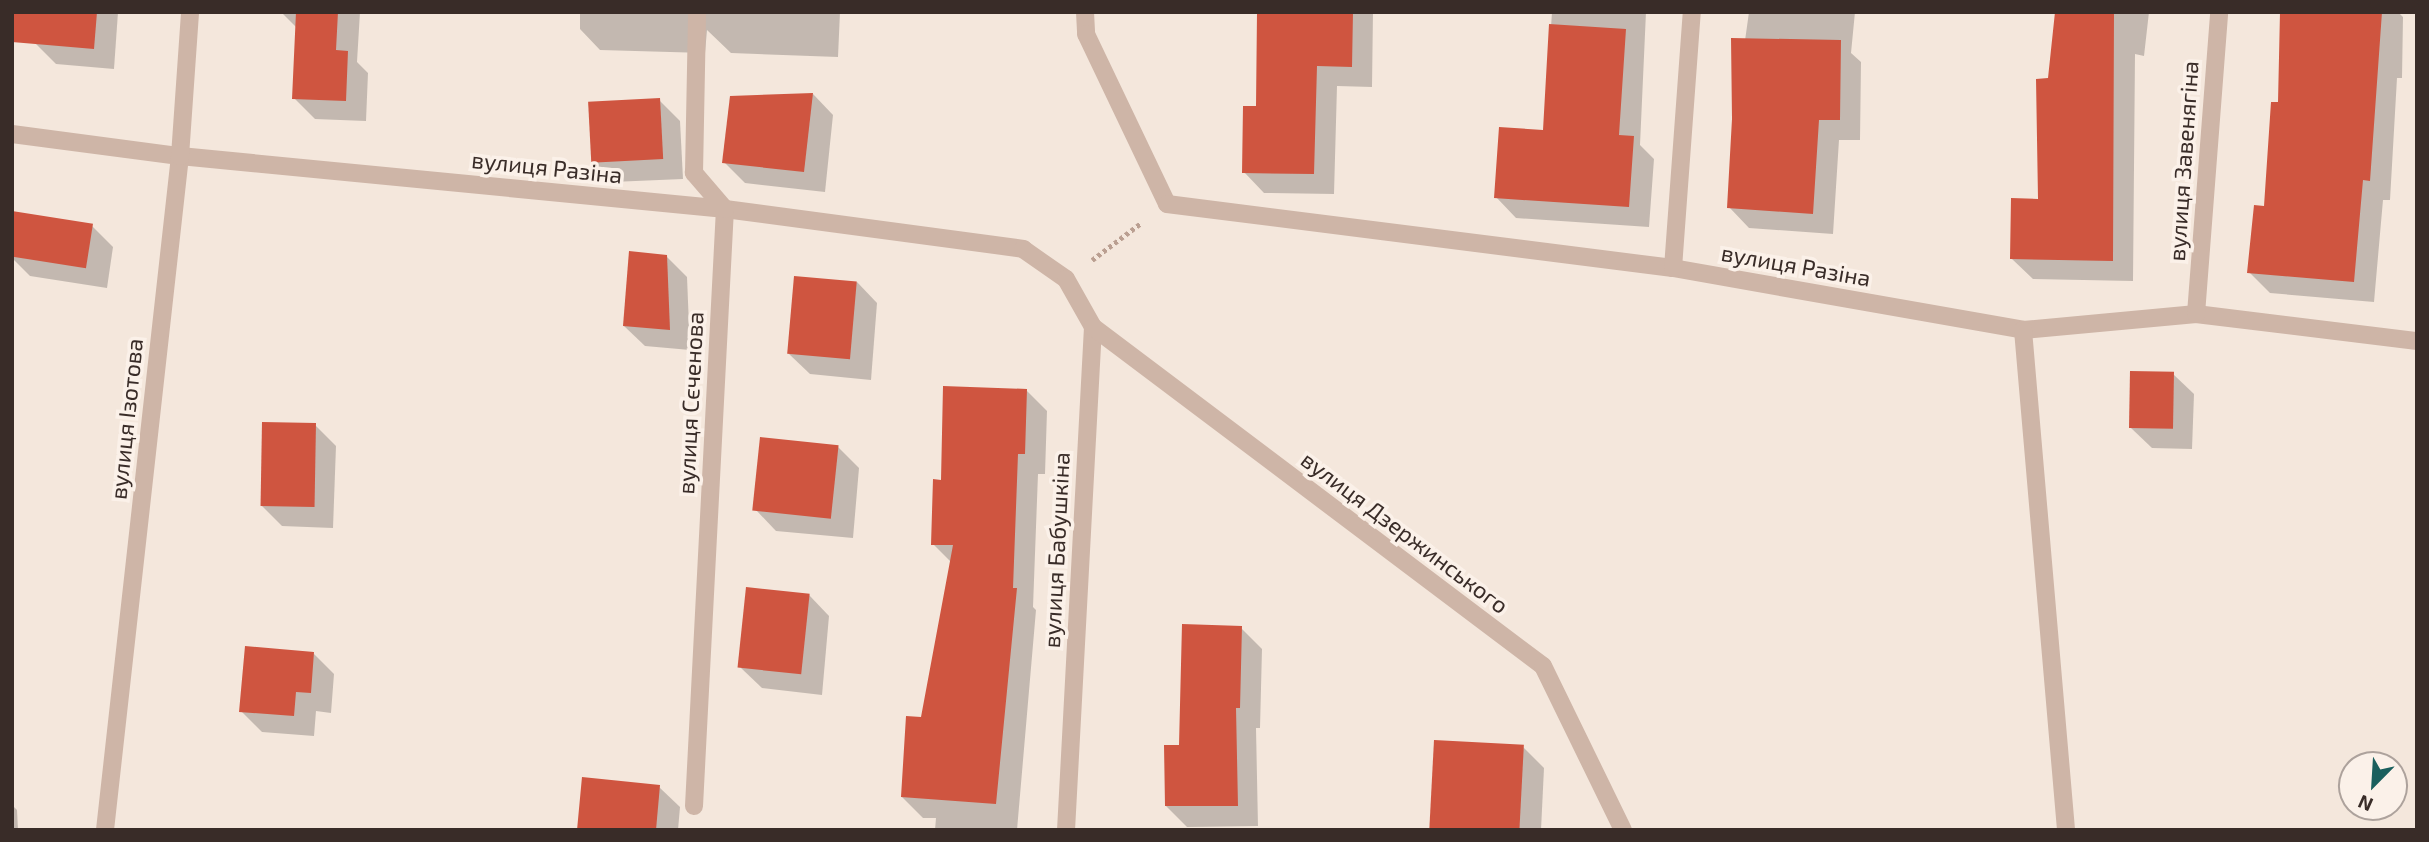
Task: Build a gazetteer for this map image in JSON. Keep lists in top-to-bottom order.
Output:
{
  "streets": {
    "street": [
      "вулиця Завенягіна",
      "вулиця Разіна",
      "вулиця Сєченова",
      "вулиця Ізотова",
      "вулиця Дзержинського",
      "вулиця Бабушкіна"
    ]
  },
  "crossings": [
    ["вулиця Завенягіна", "вулиця Разіна"],
    ["вулиця Разіна", "вулиця Сєченова"],
    ["вулиця Разіна", "вулиця Ізотова"],
    ["вулиця Дзержинського", "вулиця Бабушкіна"]
  ],
  "north": "bottom left"
}
